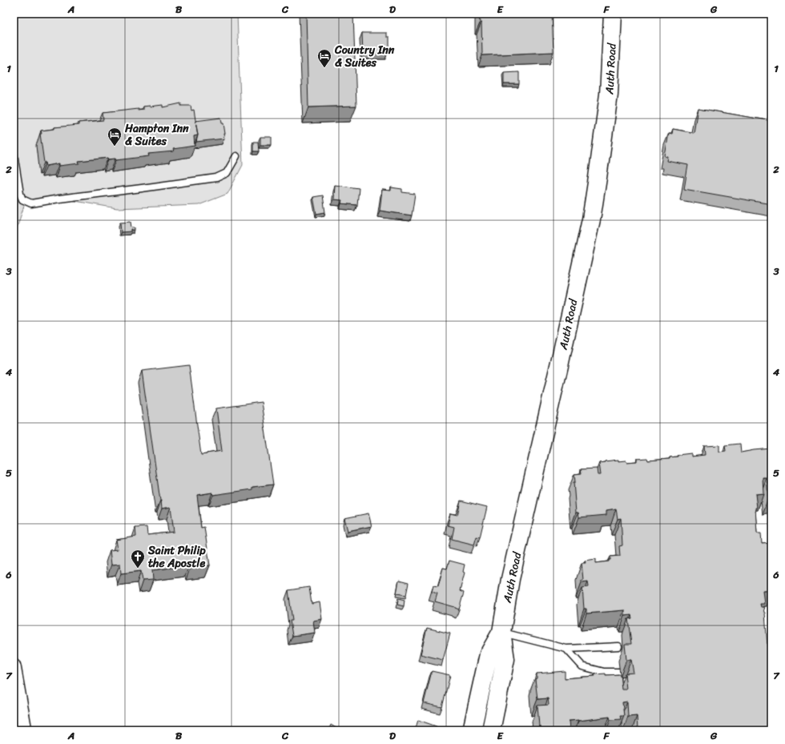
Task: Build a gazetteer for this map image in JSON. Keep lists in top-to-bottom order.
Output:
{
  "streets": {
    "main road": ["Auth Road"]
  },
  "places": {
    "hotel": ["Country Inn & Suites", "Hampton Inn & Suites"],
    "church": ["Saint Philip the Apostle"]
  },
  "grid": {
    "columns": [
      "A",
      "B",
      "C",
      "D",
      "E",
      "F",
      "G"
    ],
    "rows": [
      "1",
      "2",
      "3",
      "4",
      "5",
      "6",
      "7"
    ]
  }
}
